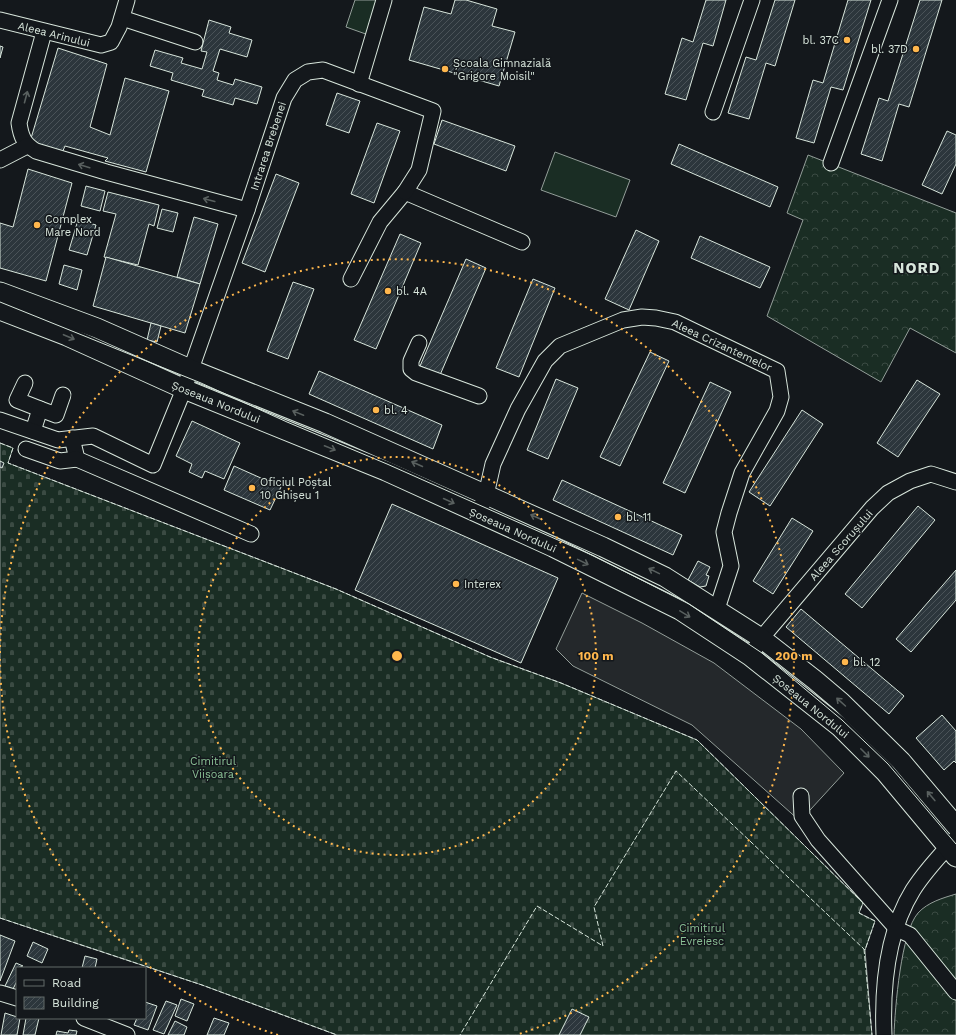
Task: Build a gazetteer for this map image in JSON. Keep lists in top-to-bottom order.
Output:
{
  "streets": {
    "main road": ["Șoseaua Nordului"],
    "street": [
      "Aleea Arinului",
      "Intrarea Brebenei",
      "Aleea Crizantemelor",
      "Aleea Scorușului"
    ]
  },
  "crossings": [
    ["Intrarea Brebenei", "Șoseaua Nordului"],
    ["Aleea Crizantemelor", "Șoseaua Nordului"],
    ["Șoseaua Nordului", "Aleea Scorușului"]
  ],
  "districts": ["NORD"],
  "parks": ["Cimitirul Viișoara", "Cimitirul Evreiesc"],
  "places": [
    "bl. 37C",
    "bl. 37D",
    "Școala Gimnazială \"Grigore Moisil\"",
    "Complex Mare Nord",
    "bl. 4A",
    "bl. 4",
    "Oficiul Poștal 10 Ghișeu 1",
    "bl. 11",
    "Interex",
    "bl. 12"
  ],
  "legend": ["Road", "Building"],
  "rings": ["100 m", "200 m"]
}
